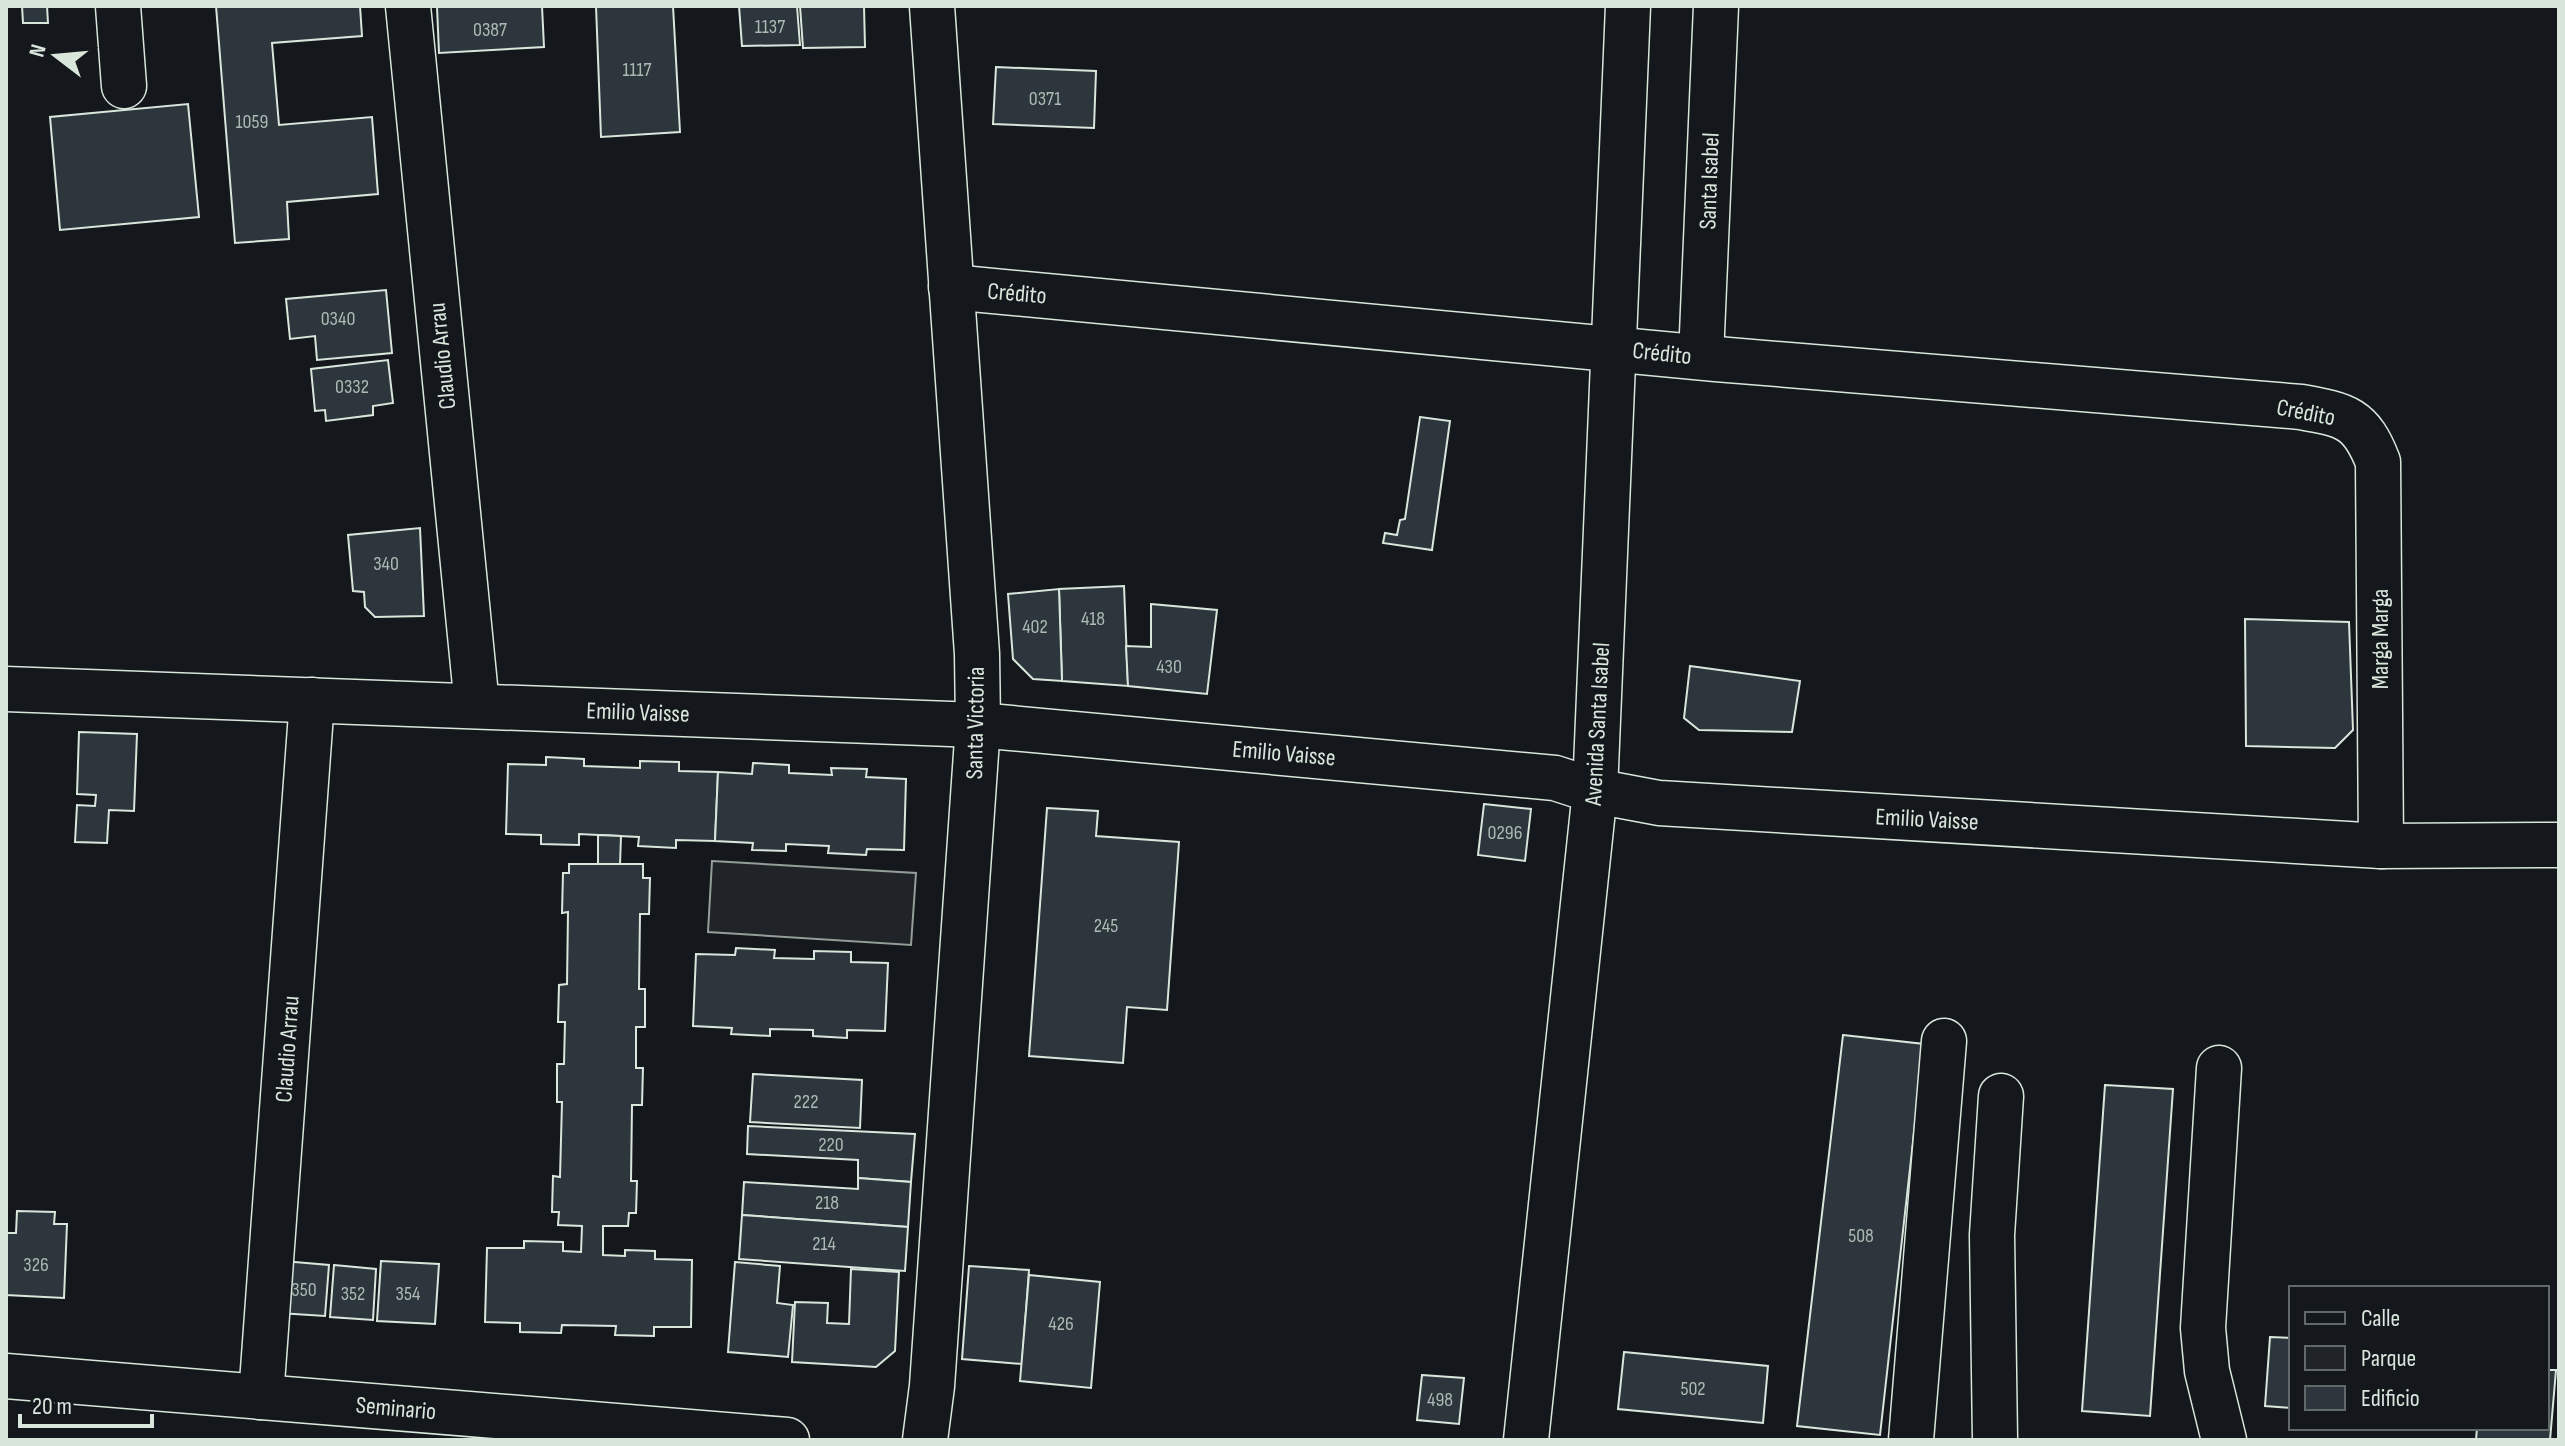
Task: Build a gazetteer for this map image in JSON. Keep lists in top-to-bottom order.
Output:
{
  "streets": {
    "street": [
      "Santa Isabel",
      "Crédito",
      "Claudio Arrau",
      "Marga Marga",
      "Emilio Vaisse",
      "Santa Victoria",
      "Avenida Santa Isabel",
      "Seminario"
    ]
  },
  "crossings": [
    ["Santa Isabel", "Crédito"],
    ["Crédito", "Marga Marga"],
    ["Crédito", "Santa Victoria"],
    ["Crédito", "Avenida Santa Isabel"],
    ["Claudio Arrau", "Emilio Vaisse"],
    ["Claudio Arrau", "Seminario"],
    ["Marga Marga", "Emilio Vaisse"],
    ["Emilio Vaisse", "Santa Victoria"],
    ["Emilio Vaisse", "Avenida Santa Isabel"]
  ],
  "house_numbers": [
    "1137",
    "0387",
    "1117",
    "0371",
    "1059",
    "0340",
    "0332",
    "340",
    "418",
    "402",
    "430",
    "0296",
    "245",
    "222",
    "220",
    "218",
    "508",
    "214",
    "326",
    "350",
    "352",
    "354",
    "426",
    "502",
    "498"
  ],
  "legend": ["Calle", "Parque", "Edificio"],
  "scale_bar": "20 m",
  "north": "left"
}
